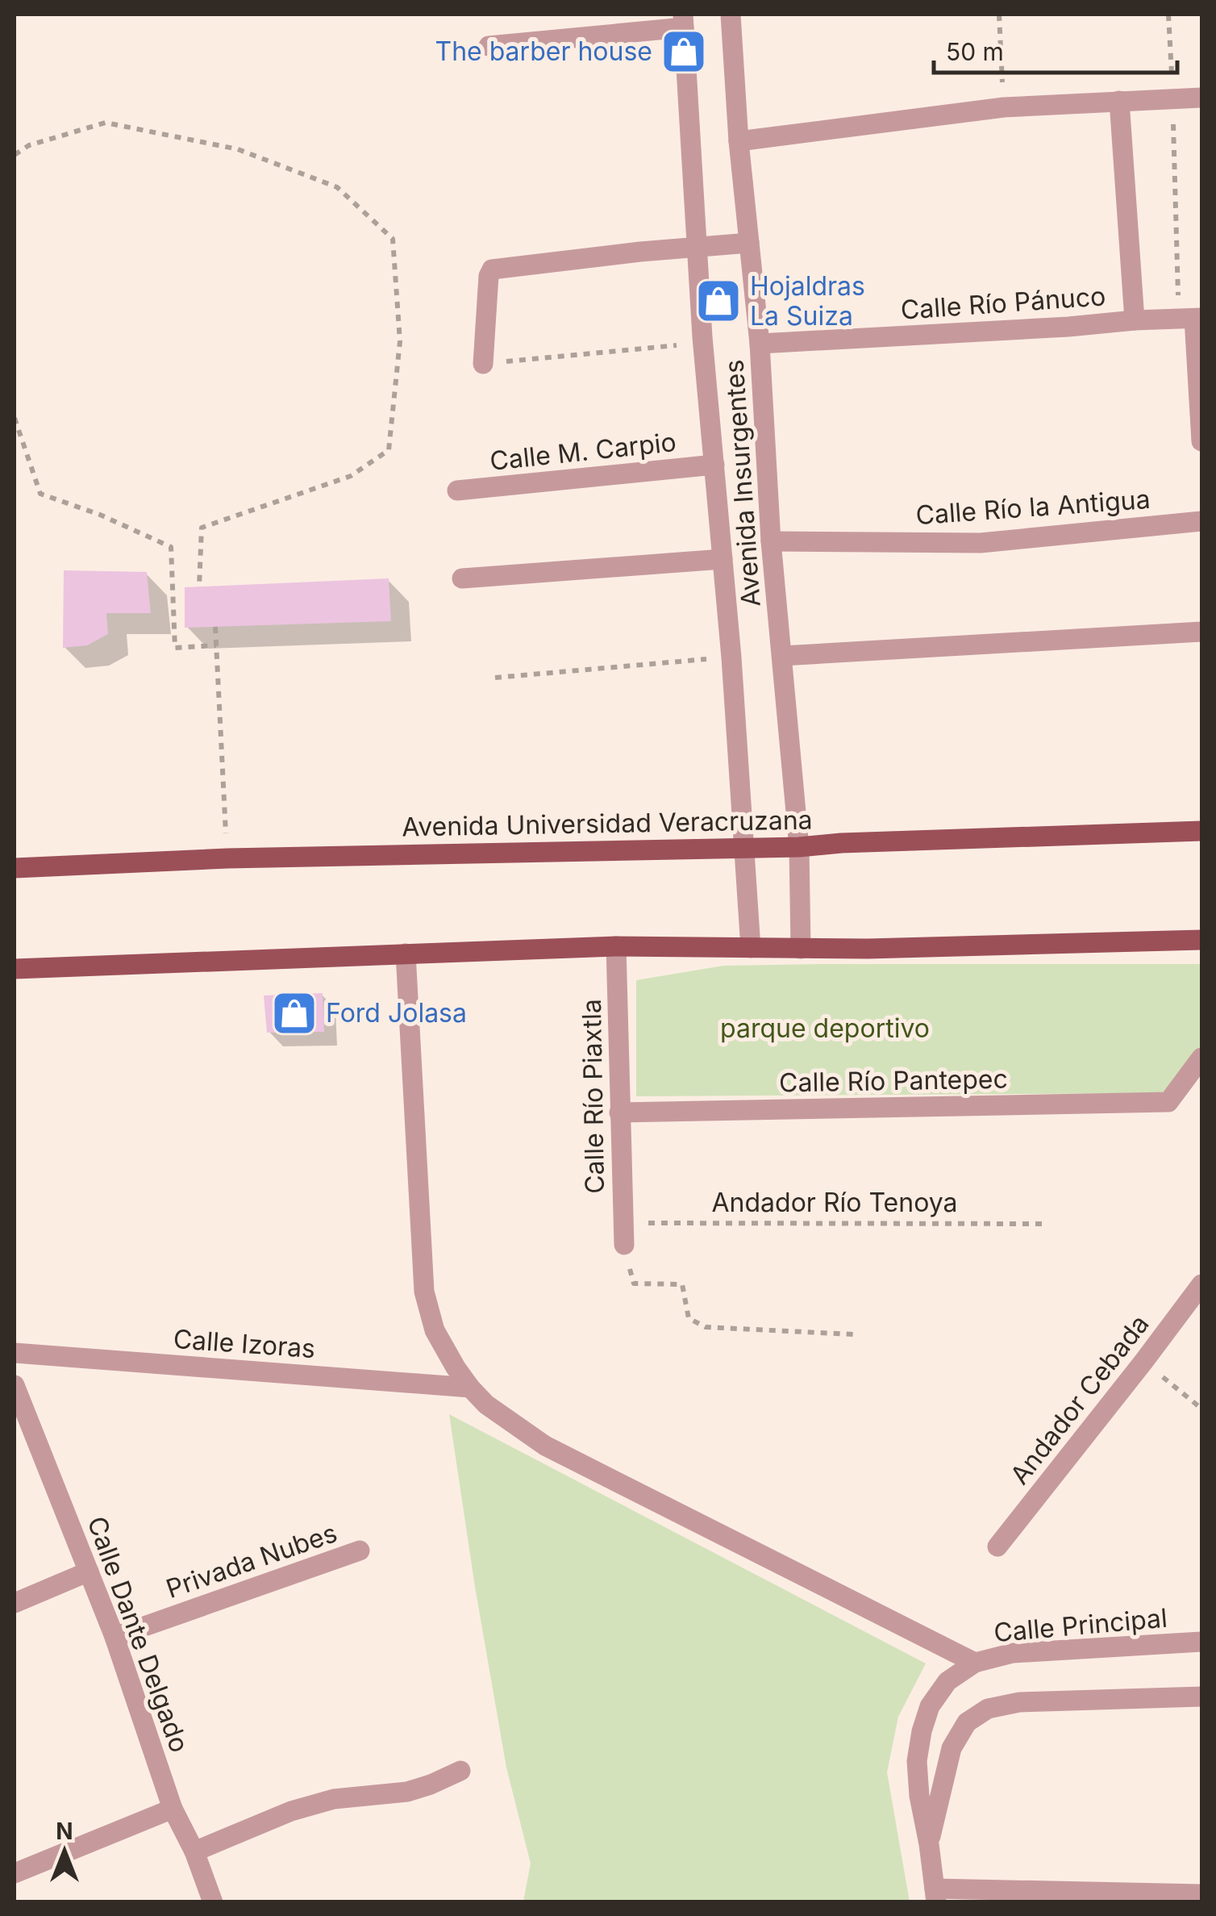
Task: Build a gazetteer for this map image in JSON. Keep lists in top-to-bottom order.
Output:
{
  "streets": {
    "main road": ["Avenida Universidad Veracruzana"],
    "street": [
      "Calle Río Pánuco",
      "Calle M. Carpio",
      "Avenida Insurgentes",
      "Calle Río la Antigua",
      "Calle Río Pantepec",
      "Calle Río Piaxtla",
      "Calle Izoras",
      "Andador Cebada",
      "Privada Nubes",
      "Calle Principal",
      "Calle Dante Delgado"
    ],
    "path": ["Andador Río Tenoya"]
  },
  "crossings": [
    ["Calle Río Pánuco", "Avenida Insurgentes"],
    ["Calle M. Carpio", "Avenida Insurgentes"],
    ["Avenida Insurgentes", "Calle Río la Antigua"],
    ["Avenida Insurgentes", "Avenida Universidad Veracruzana"],
    ["Calle Río Pantepec", "Calle Río Piaxtla"],
    ["Calle Río Piaxtla", "Andador Río Tenoya"],
    ["Privada Nubes", "Calle Dante Delgado"]
  ],
  "parks": ["parque deportivo"],
  "places": {
    "shop": ["The barber house", "Hojaldras La Suiza", "Ford Jolasa"]
  },
  "scale_bar": "50 m",
  "north": "top"
}
